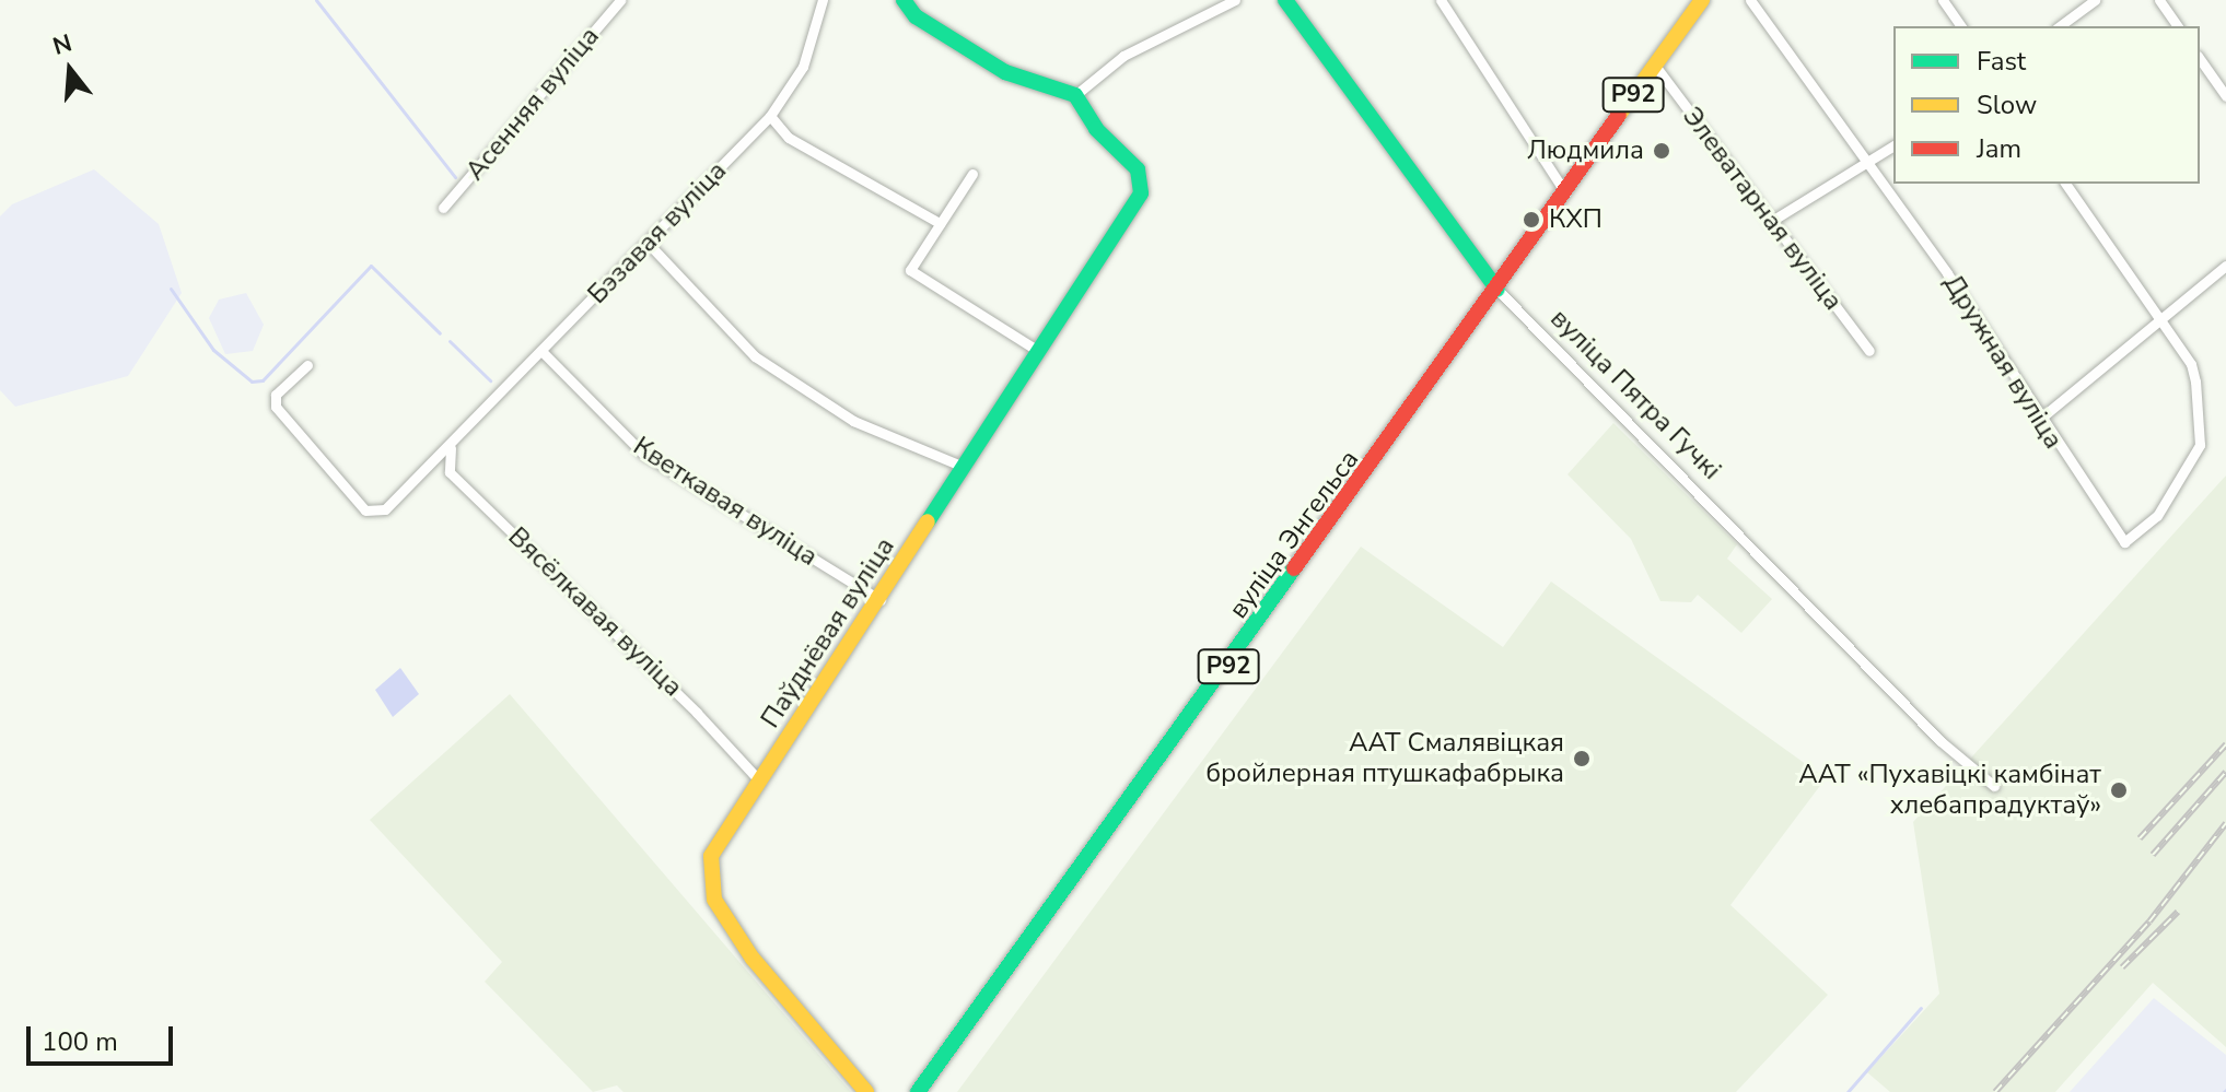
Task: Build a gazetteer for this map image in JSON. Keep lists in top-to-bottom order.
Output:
{
  "streets": {
    "street": [
      "Р92",
      "Асенняя вуліца",
      "Элеватарная вуліца",
      "Бэзавая вуліца",
      "Дружная вуліца",
      "вуліца Пятра Гучкі",
      "Кветкавая вуліца",
      "вуліца Энгельса",
      "Вясёлкавая вуліца",
      "Паўднёвая вуліца"
    ]
  },
  "crossings": [
    ["Элеватарная вуліца", "вуліца Энгельса"],
    ["Бэзавая вуліца", "Кветкавая вуліца"],
    ["Бэзавая вуліца", "Вясёлкавая вуліца"],
    ["вуліца Пятра Гучкі", "вуліца Энгельса"],
    ["Кветкавая вуліца", "Паўднёвая вуліца"],
    ["Вясёлкавая вуліца", "Паўднёвая вуліца"]
  ],
  "places": [
    "Людмила",
    "КХП",
    "ААТ Смалявіцкая бройлерная птушкафабрыка",
    "ААТ «Пухавіцкі камбінат хлебапрадуктаў»"
  ],
  "legend": ["Fast", "Slow", "Jam"],
  "scale_bar": "100 m",
  "north": "top"
}
